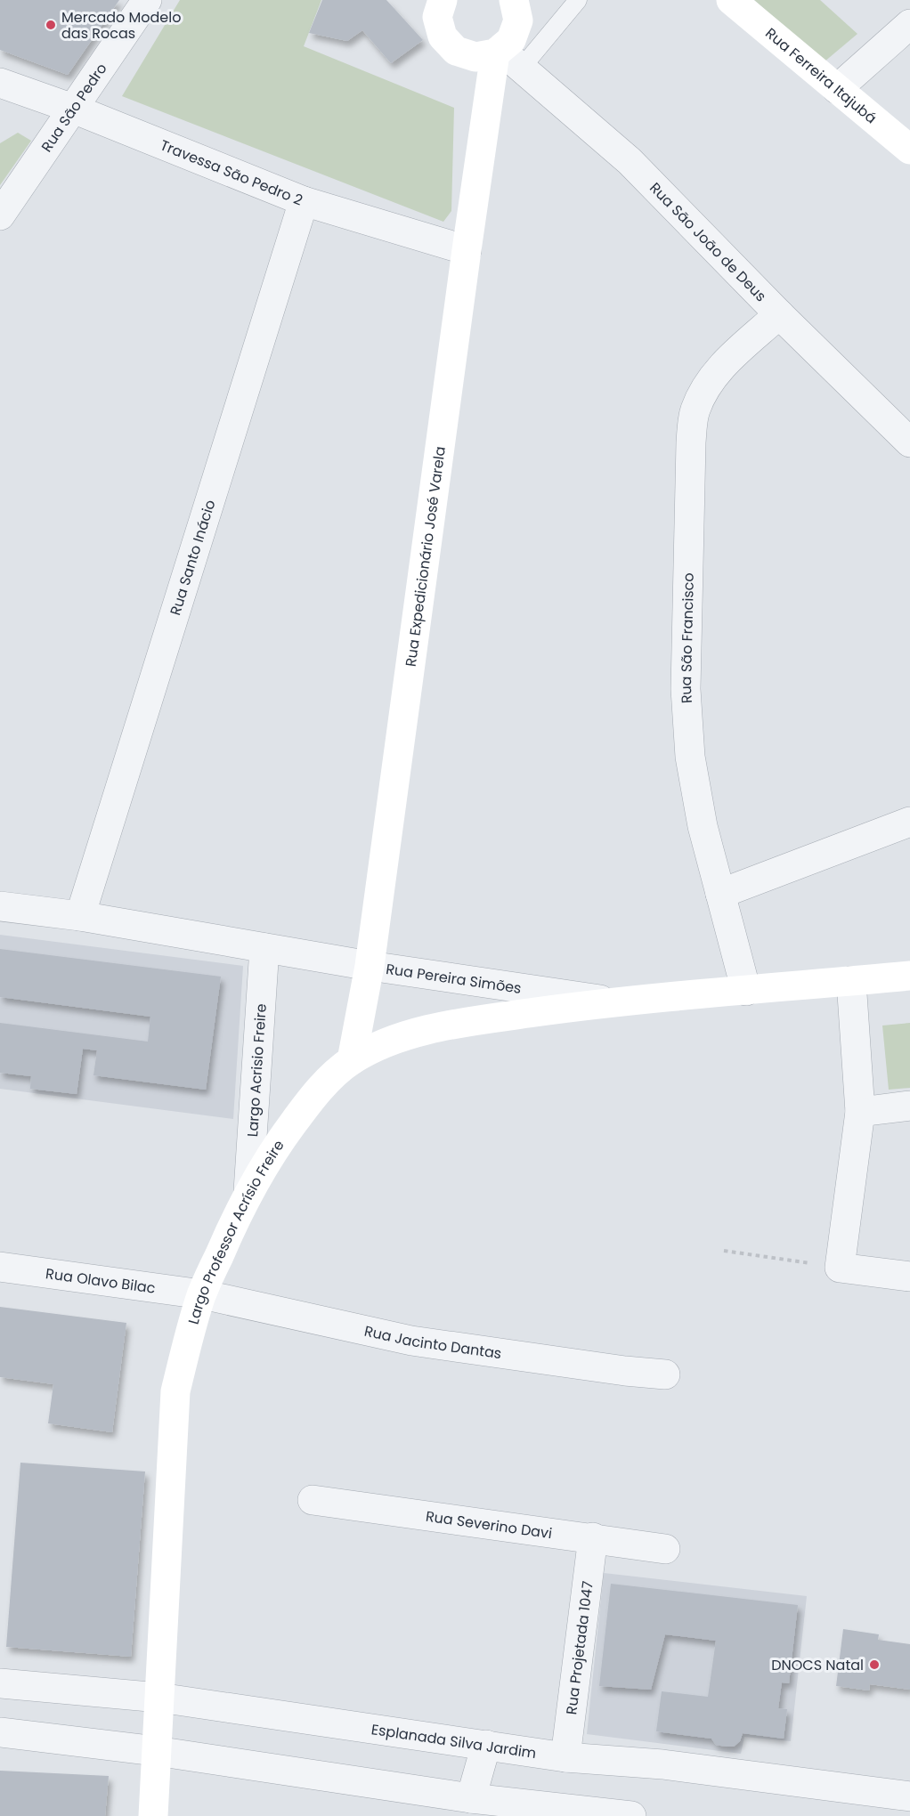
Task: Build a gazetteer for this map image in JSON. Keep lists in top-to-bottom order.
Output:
{
  "streets": {
    "street": [
      "Rua Ferreira Itajubá",
      "Rua São Pedro",
      "Travessa São Pedro 2",
      "Rua São João de Deus",
      "Rua Expedicionário José Varela",
      "Rua Santo Inácio",
      "Rua São Francisco",
      "Rua Pereira Simões",
      "Largo Acrisio Freire",
      "Largo Professor Acrísio Freire",
      "Rua Olavo Bilac",
      "Rua Jacinto Dantas",
      "Rua Severino Davi",
      "Rua Projetada 1047",
      "Esplanada Silva Jardim"
    ]
  },
  "crossings": [
    ["Rua São Pedro", "Travessa São Pedro 2"],
    ["Travessa São Pedro 2", "Rua Expedicionário José Varela"],
    ["Travessa São Pedro 2", "Rua Santo Inácio"],
    ["Rua São João de Deus", "Rua Expedicionário José Varela"],
    ["Rua São João de Deus", "Rua São Francisco"],
    ["Rua Expedicionário José Varela", "Rua Pereira Simões"],
    ["Rua Expedicionário José Varela", "Largo Professor Acrísio Freire"],
    ["Rua Santo Inácio", "Rua Pereira Simões"],
    ["Rua São Francisco", "Rua Pereira Simões"],
    ["Rua Pereira Simões", "Largo Acrisio Freire"],
    ["Rua Pereira Simões", "Largo Professor Acrísio Freire"],
    ["Largo Acrisio Freire", "Largo Professor Acrísio Freire"],
    ["Largo Professor Acrísio Freire", "Rua Olavo Bilac"],
    ["Largo Professor Acrísio Freire", "Rua Jacinto Dantas"],
    ["Largo Professor Acrísio Freire", "Esplanada Silva Jardim"],
    ["Rua Olavo Bilac", "Rua Jacinto Dantas"],
    ["Rua Severino Davi", "Rua Projetada 1047"],
    ["Rua Projetada 1047", "Esplanada Silva Jardim"]
  ],
  "places": ["Mercado Modelo das Rocas", "DNOCS Natal"]
}
